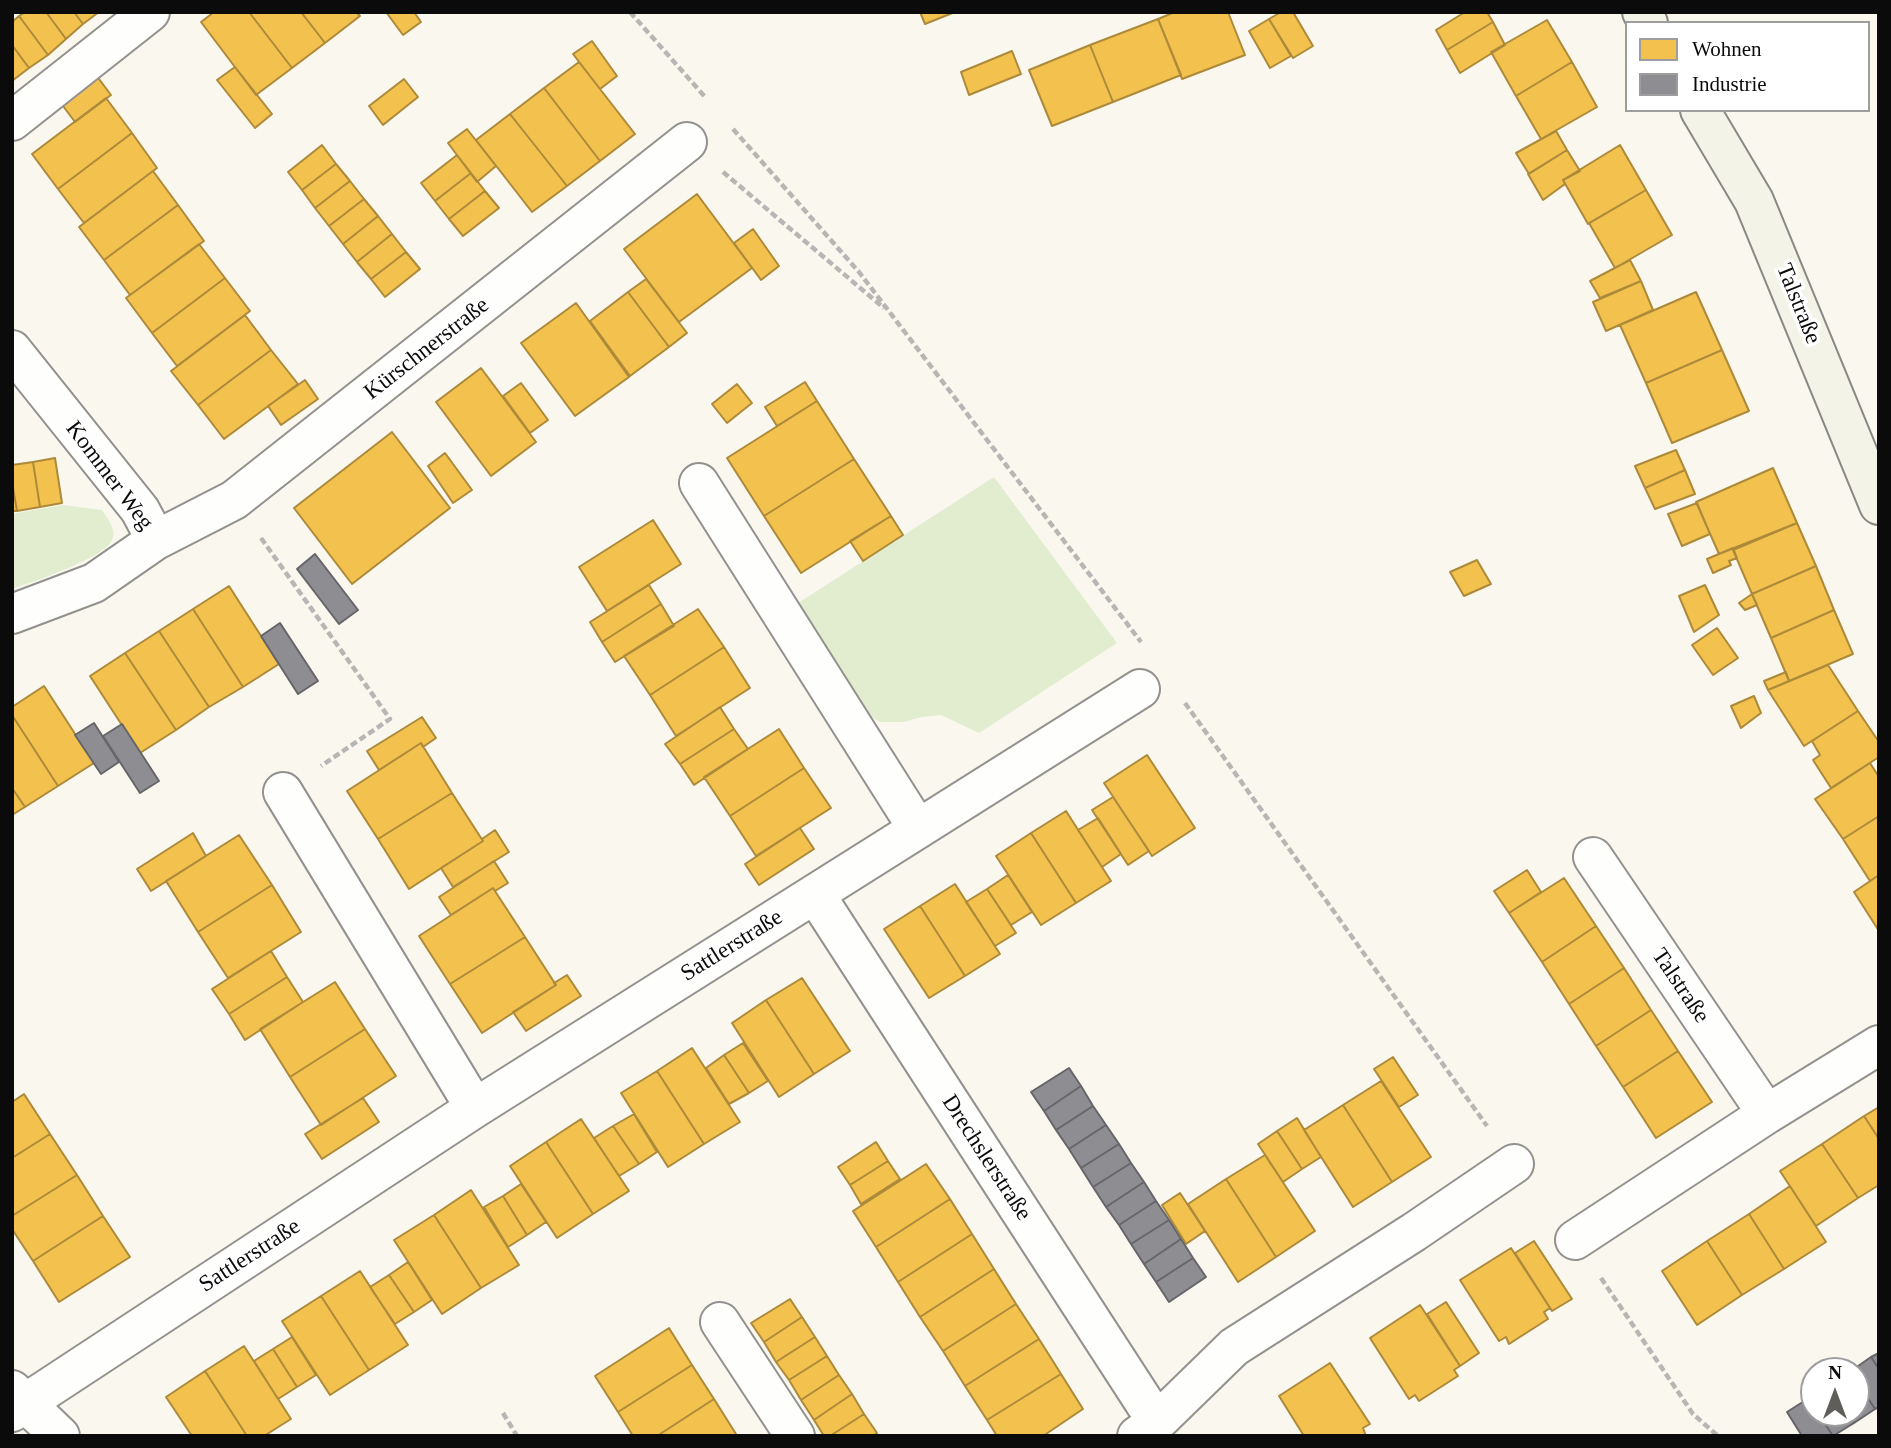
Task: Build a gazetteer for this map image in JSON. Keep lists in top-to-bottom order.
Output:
{
  "streets": {
    "street": [
      "Talstraße",
      "Kürschnerstraße",
      "Kommer Weg",
      "Sattlerstraße",
      "Drechslerstraße"
    ]
  },
  "crossings": [
    ["Kürschnerstraße", "Kommer Weg"],
    ["Sattlerstraße", "Drechslerstraße"]
  ],
  "legend": ["Wohnen", "Industrie"],
  "north": "top"
}
